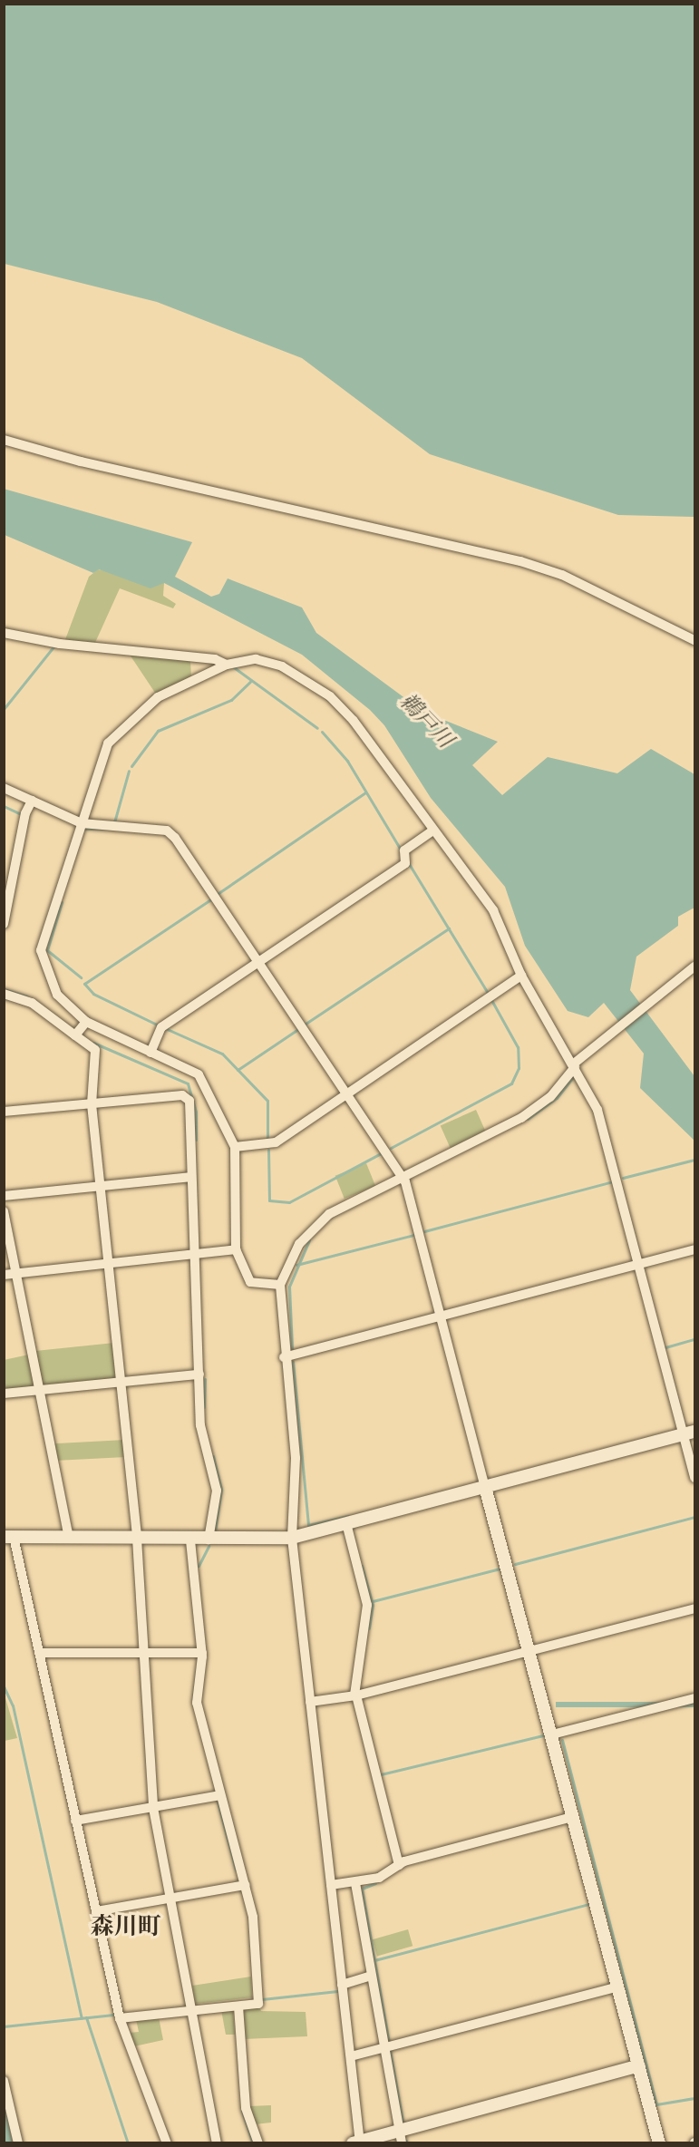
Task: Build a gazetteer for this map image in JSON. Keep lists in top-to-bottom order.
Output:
{
  "districts": ["森川町"],
  "water": ["鵜戸川"]
}
